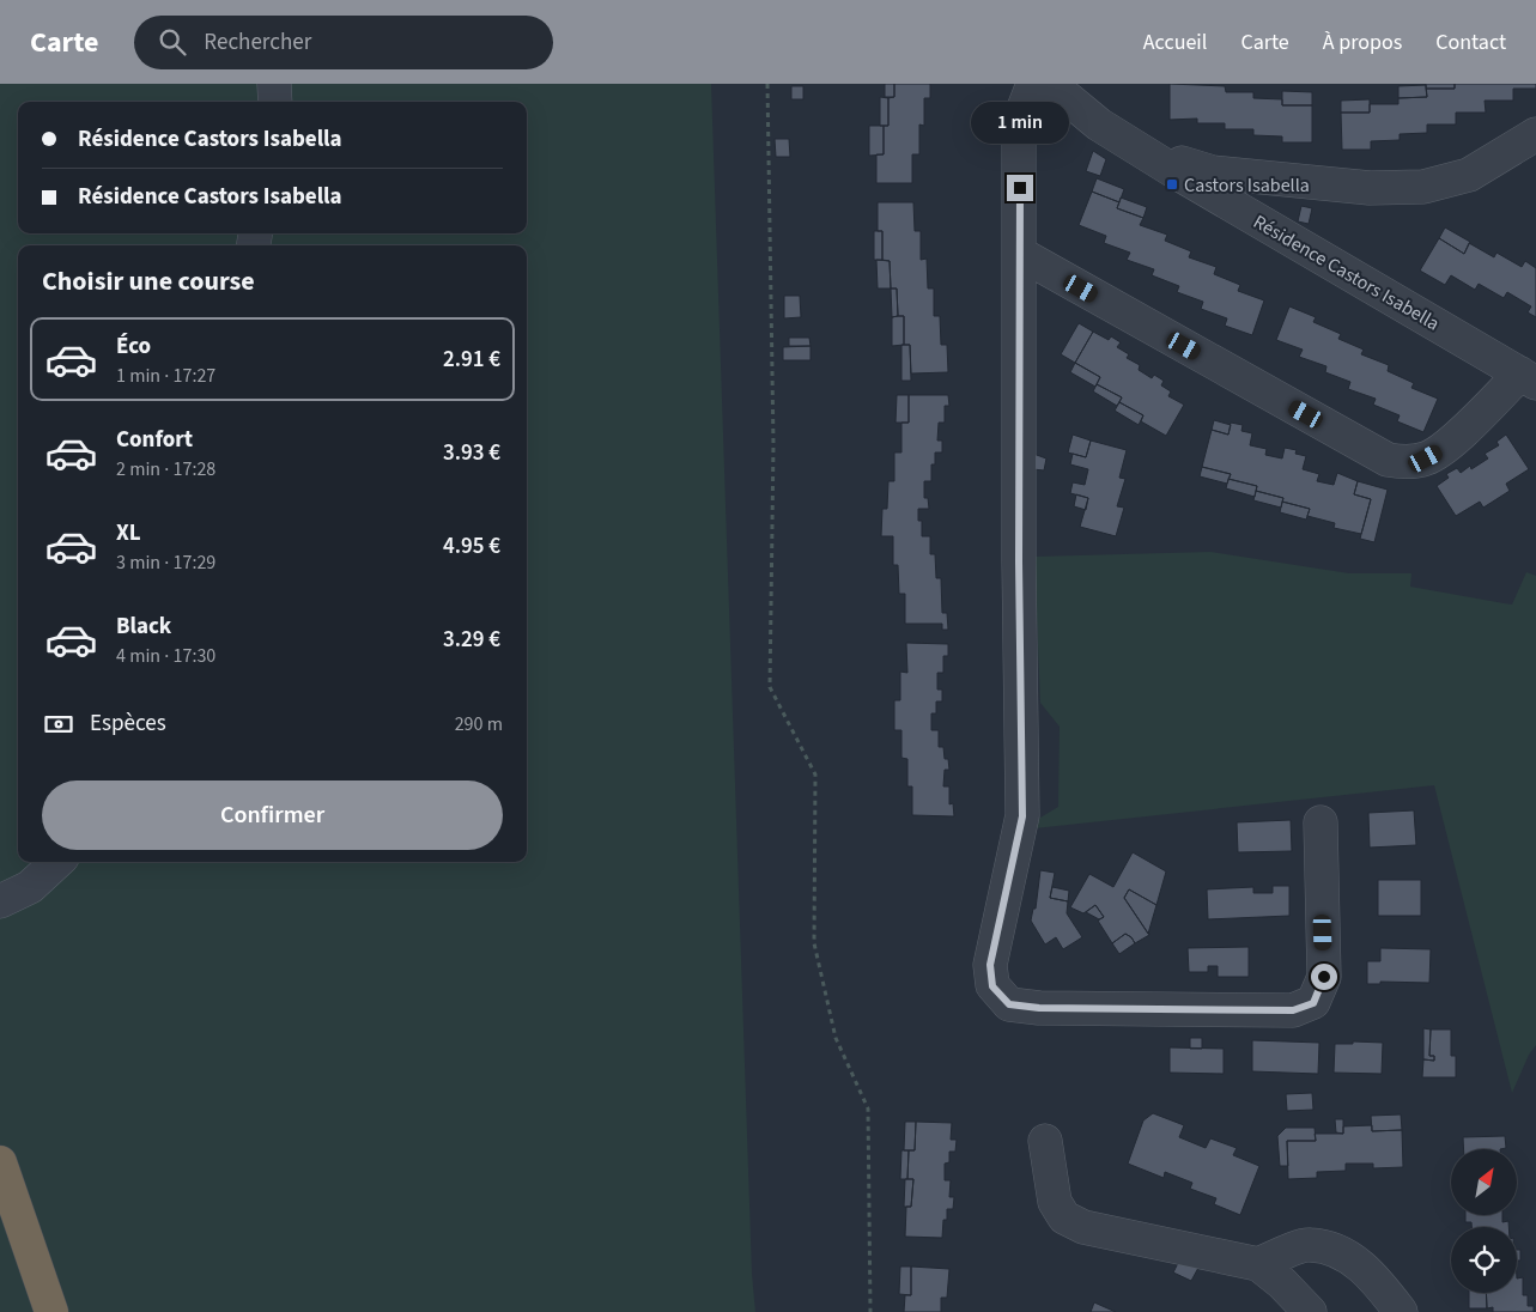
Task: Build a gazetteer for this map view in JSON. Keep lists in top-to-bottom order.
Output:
{
  "streets": {
    "street": ["Résidence Castors Isabella"]
  },
  "places": {
    "transit": ["Castors Isabella"]
  },
  "north": "top right",
  "page": {
    "header": "Carte",
    "search": "Rechercher",
    "nav": [
      "Accueil",
      "Carte",
      "À propos",
      "Contact"
    ],
    "bubble": "1 min",
    "banner": ["Résidence Castors Isabella", "Résidence Castors Isabella"],
    "heading": "Choisir une course",
    "list": [
      {
        "name": "Éco",
        "note": "1 min · 17:27",
        "value": "2.91 €"
      },
      {
        "name": "Confort",
        "note": "2 min · 17:28",
        "value": "3.93 €"
      },
      {
        "name": "XL",
        "note": "3 min · 17:29",
        "value": "4.95 €"
      },
      {
        "name": "Black",
        "note": "4 min · 17:30",
        "value": "3.29 €"
      }
    ],
    "pay": ["Espèces", "290 m"],
    "buttons": "Confirmer"
  }
}
